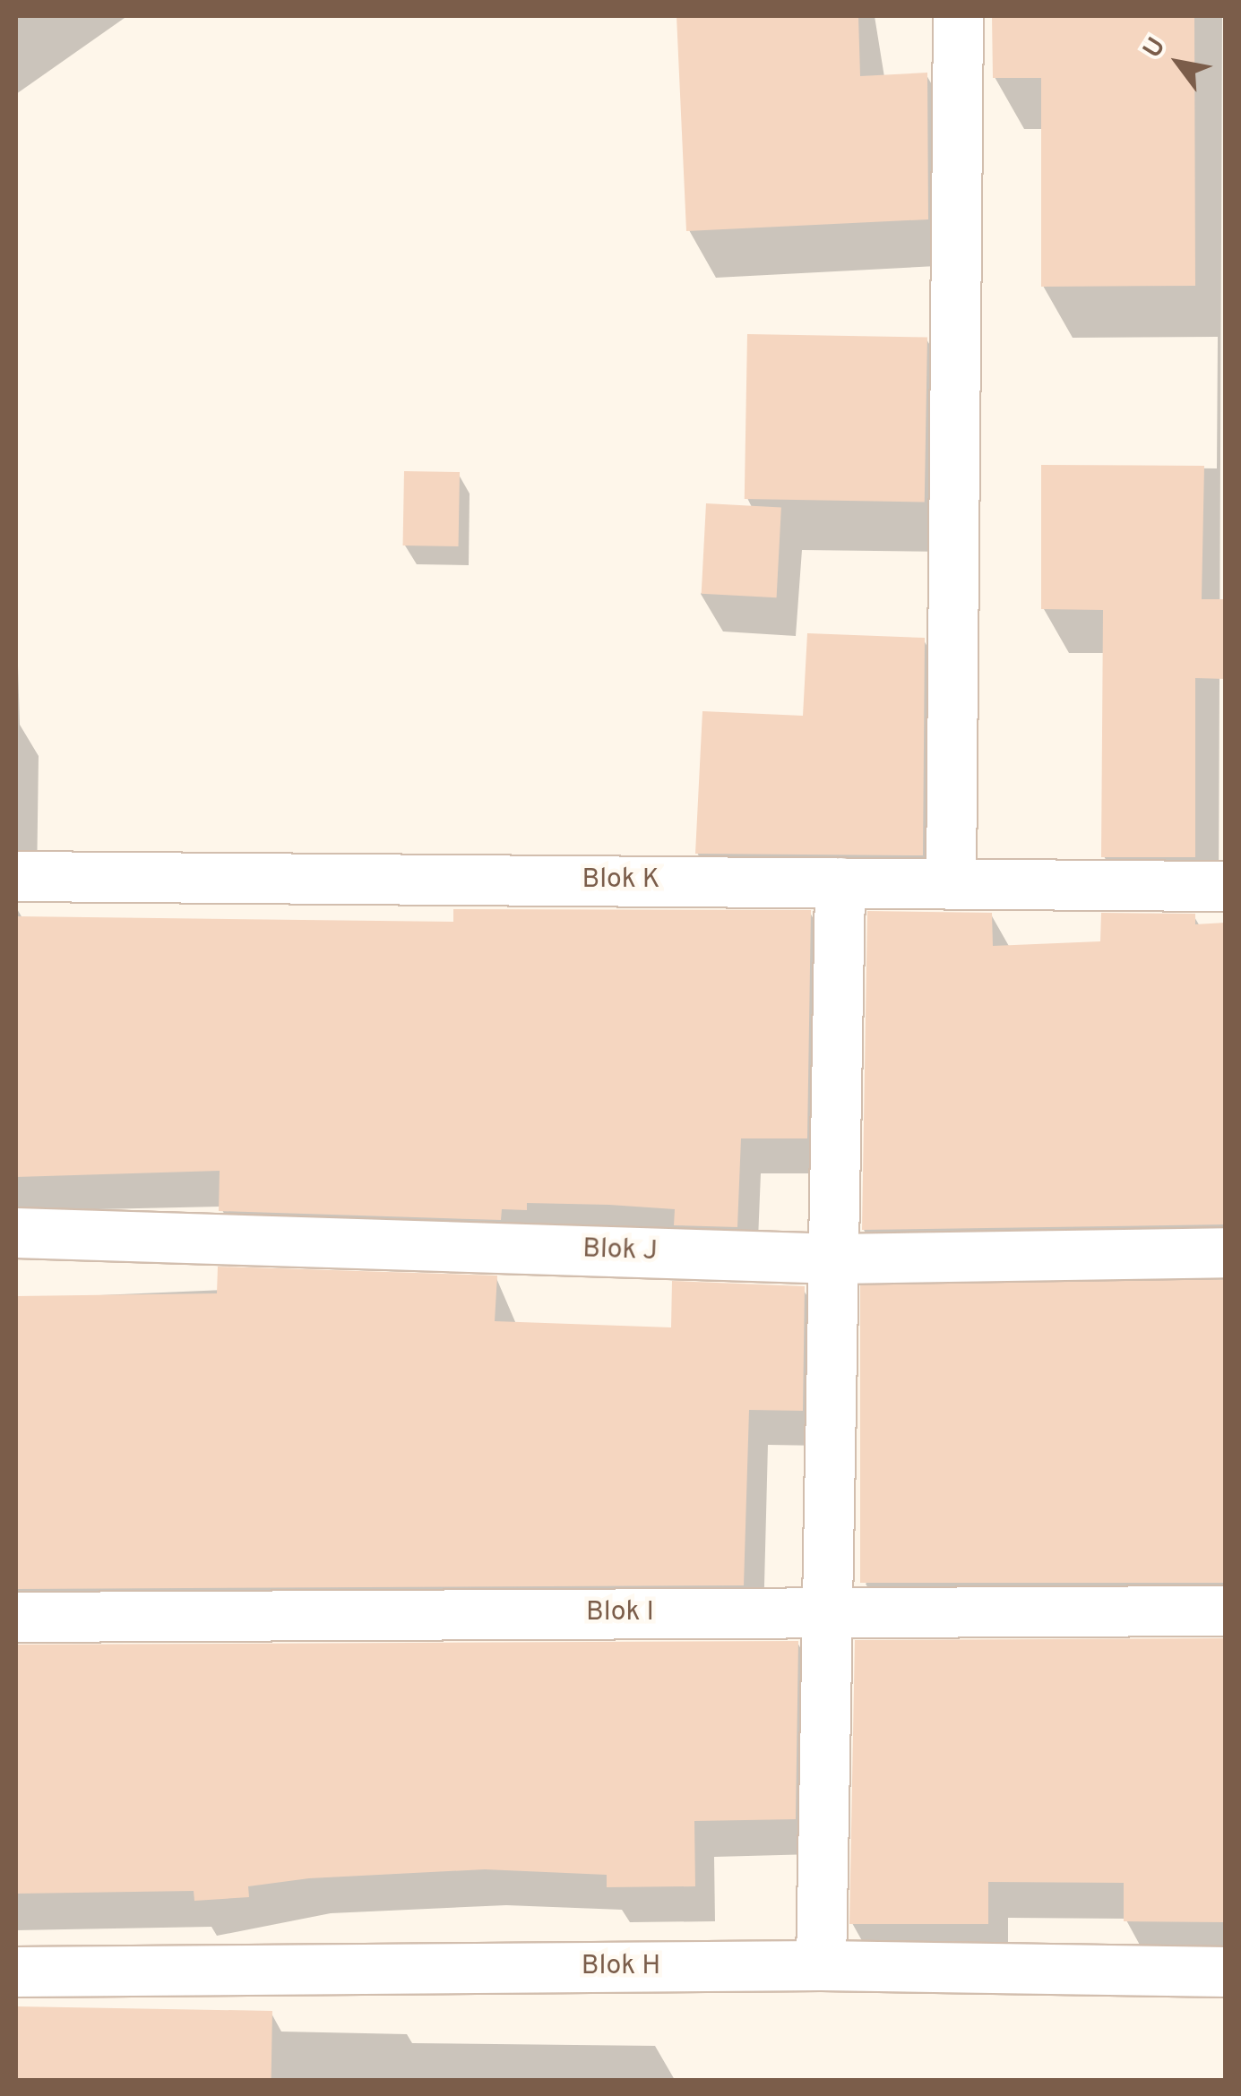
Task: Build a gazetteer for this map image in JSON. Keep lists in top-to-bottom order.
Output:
{
  "streets": {
    "street": [
      "Blok K",
      "Blok J",
      "Blok I",
      "Blok H"
    ]
  },
  "north": "top left"
}
